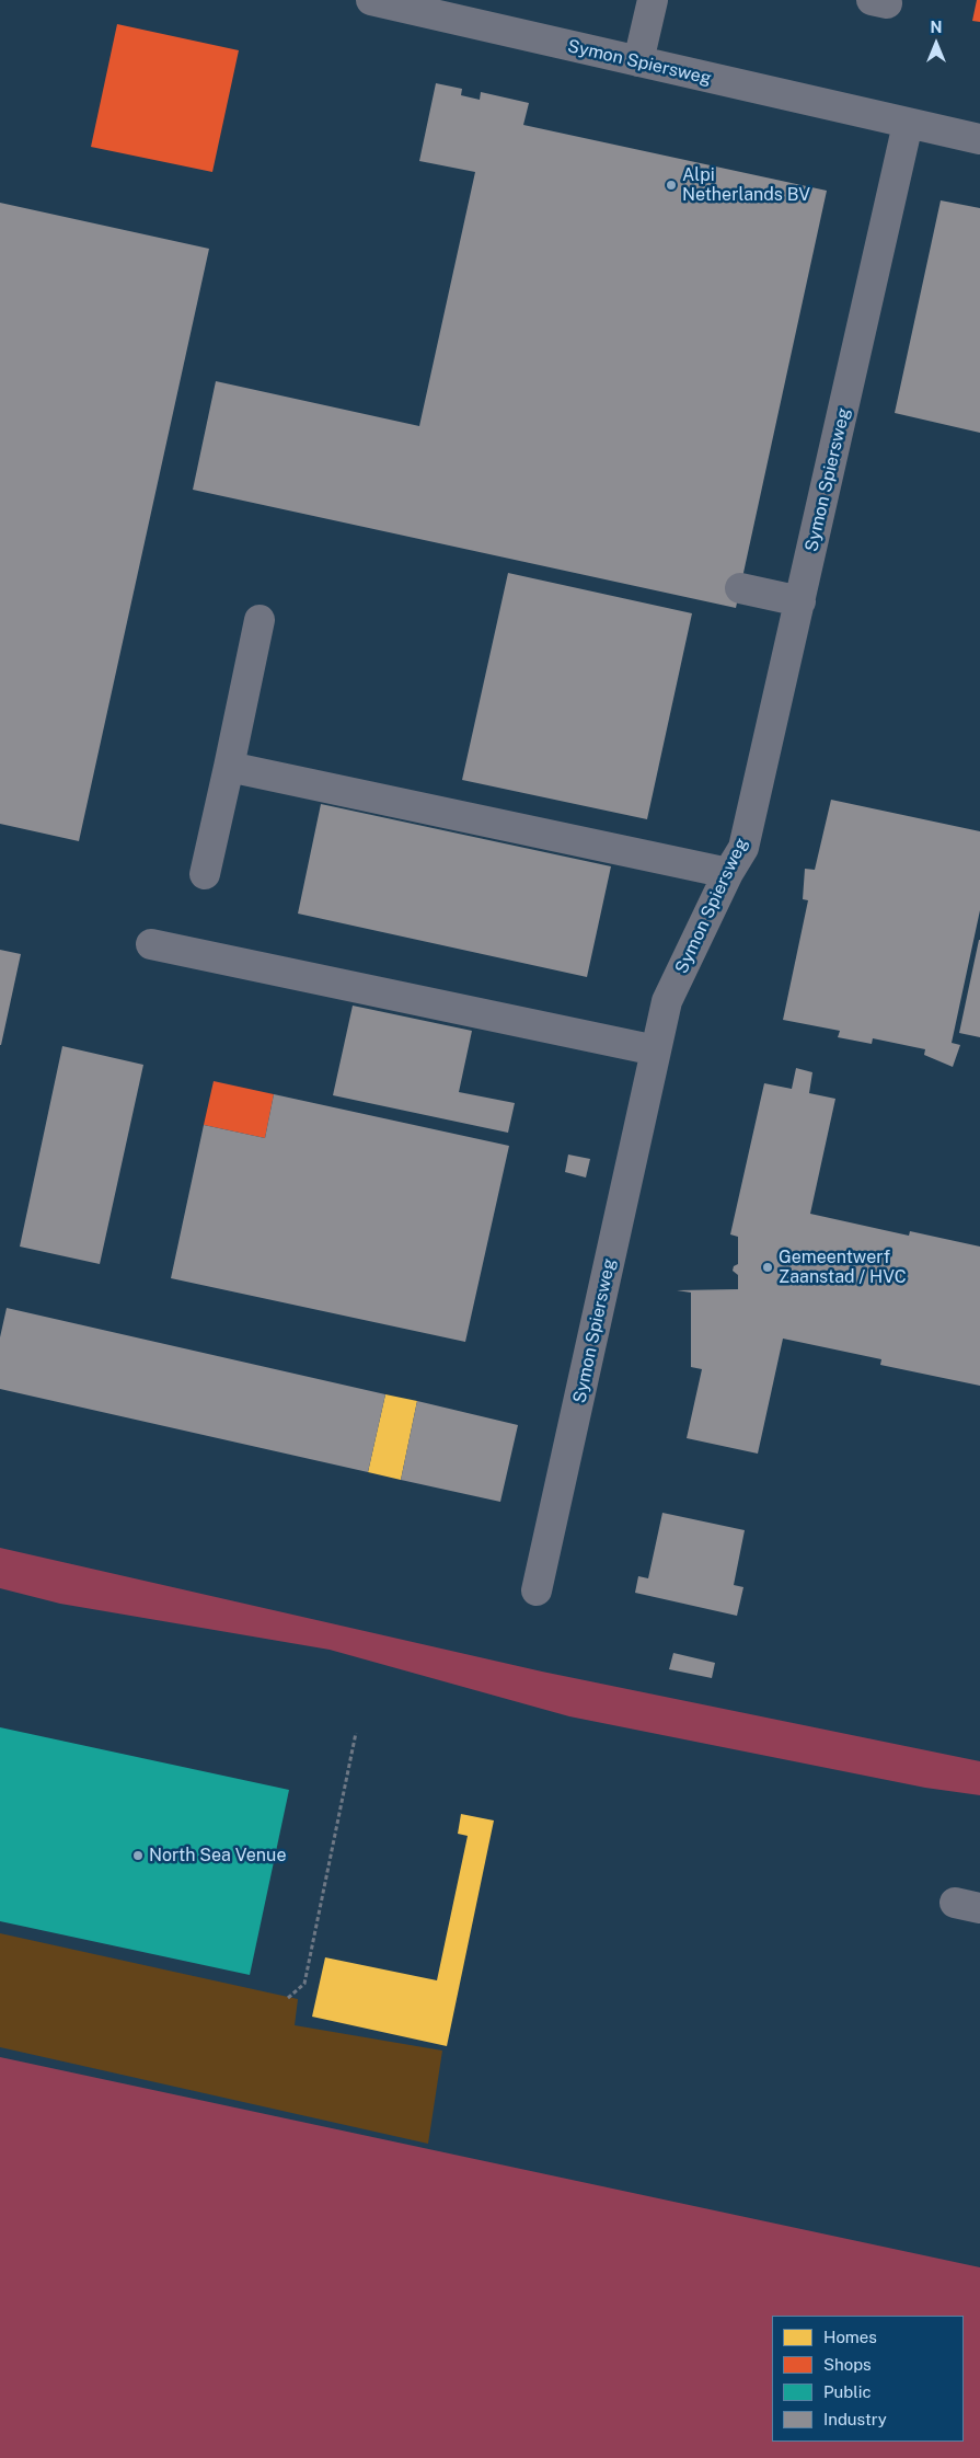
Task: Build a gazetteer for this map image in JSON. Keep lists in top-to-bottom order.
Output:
{
  "streets": {
    "street": ["Symon Spiersweg"]
  },
  "places": ["Alpi Netherlands BV", "Gemeentwerf Zaanstad / HVC", "North Sea Venue"],
  "legend": [
    "Homes",
    "Shops",
    "Public",
    "Industry"
  ],
  "north": "top"
}
